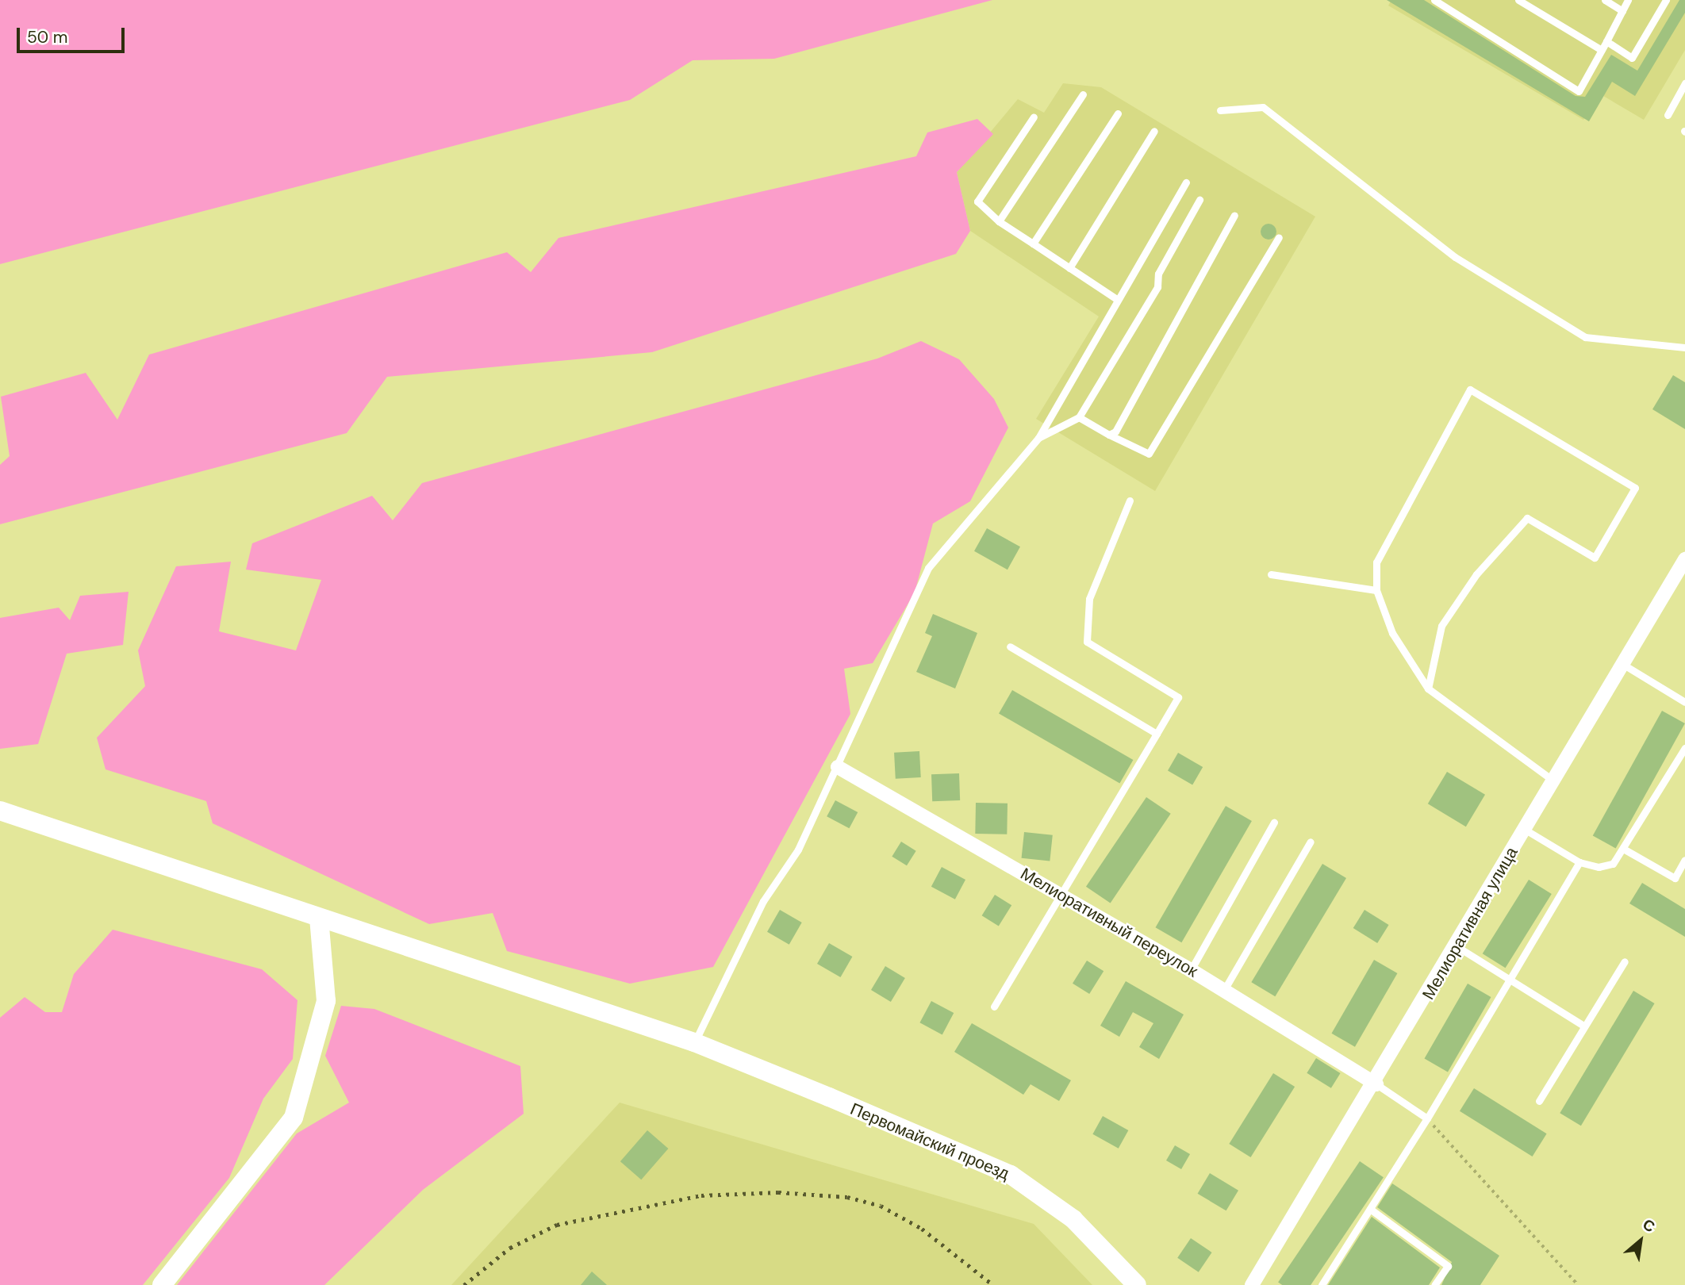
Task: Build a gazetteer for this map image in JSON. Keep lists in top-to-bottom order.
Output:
{
  "streets": {
    "main road": ["Первомайский проезд"],
    "street": ["Мелиоративный переулок", "Мелиоративная улица"]
  },
  "crossings": [
    ["Мелиоративный переулок", "Мелиоративная улица"]
  ],
  "scale_bar": "50 m",
  "north": "top right"
}
